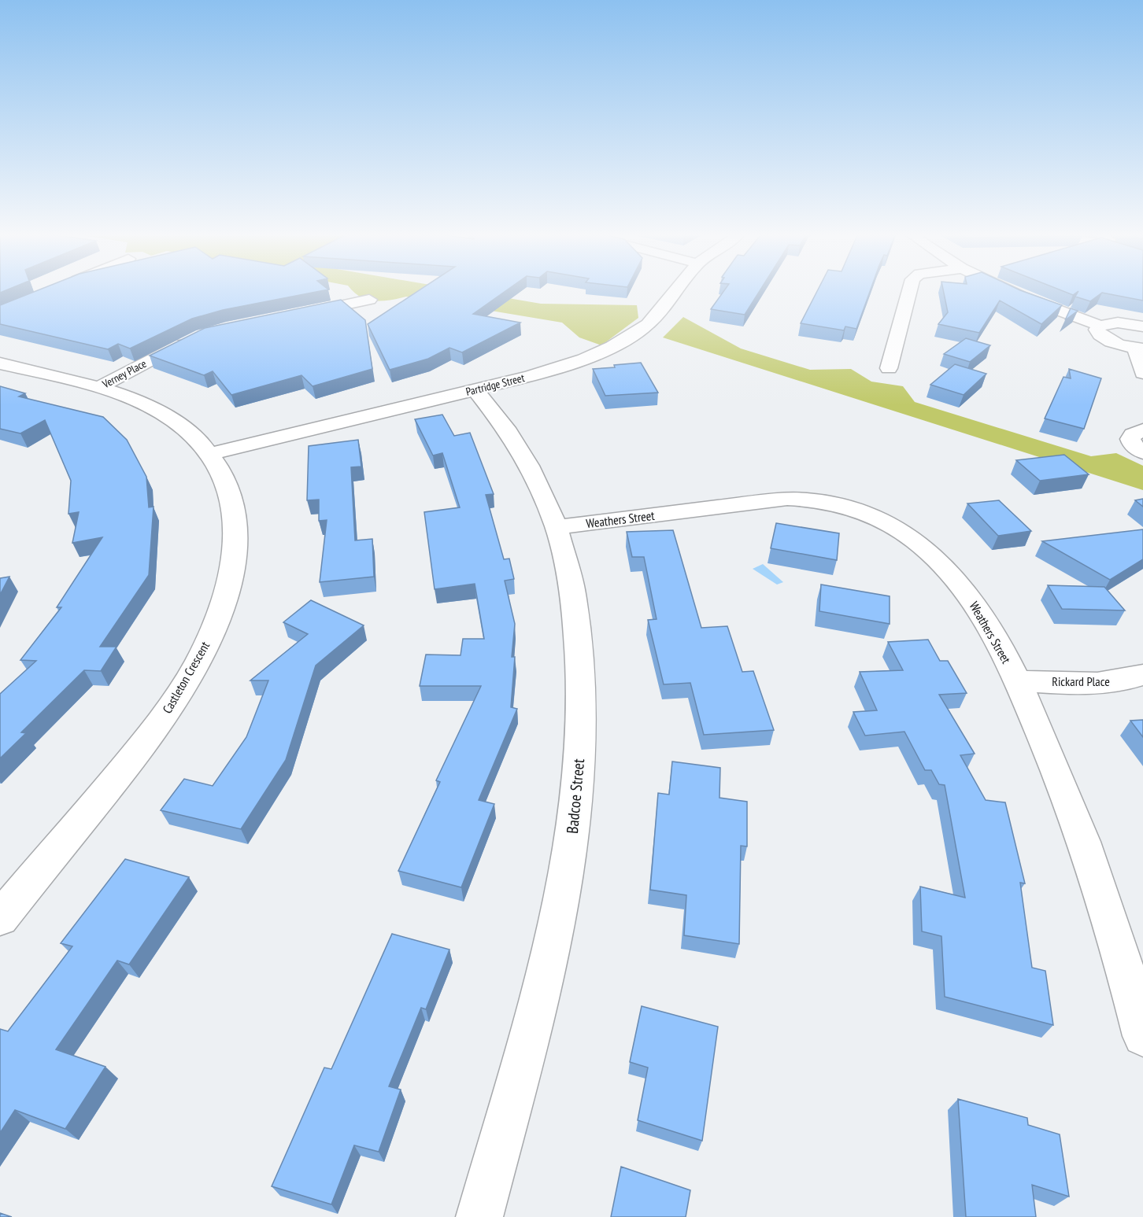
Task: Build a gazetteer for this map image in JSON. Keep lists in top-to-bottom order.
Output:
{
  "streets": {
    "street": [
      "Verney Place",
      "Partridge Street",
      "Weathers Street",
      "Castleton Crescent",
      "Rickard Place",
      "Badcoe Street"
    ]
  },
  "crossings": [
    ["Verney Place", "Castleton Crescent"],
    ["Partridge Street", "Castleton Crescent"],
    ["Partridge Street", "Badcoe Street"],
    ["Weathers Street", "Rickard Place"],
    ["Weathers Street", "Badcoe Street"]
  ]
}
